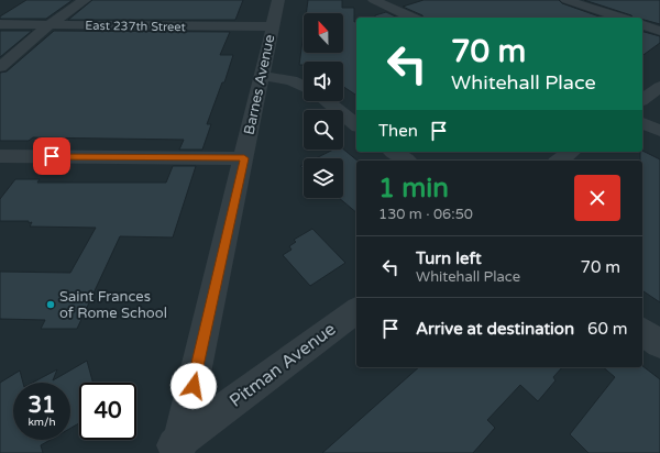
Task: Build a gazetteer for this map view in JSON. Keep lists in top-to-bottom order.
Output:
{
  "streets": {
    "street": ["East 237th Street", "Barnes Avenue", "Pitman Avenue"]
  },
  "crossings": [
    ["East 237th Street", "Barnes Avenue"],
    ["Barnes Avenue", "Pitman Avenue"]
  ],
  "places": ["Saint Frances of Rome School"],
  "north": "top",
  "page": {
    "turn": ["70 m", "Whitehall Place"],
    "then": "Then",
    "heading": ["1 min", "130 m · 06:50"],
    "list": [
      {
        "name": "Turn left",
        "note": "Whitehall Place",
        "value": "70 m"
      },
      {
        "name": "Arrive at destination",
        "value": "60 m"
      }
    ],
    "speed": "31 km/h",
    "limit": "40"
  }
}
